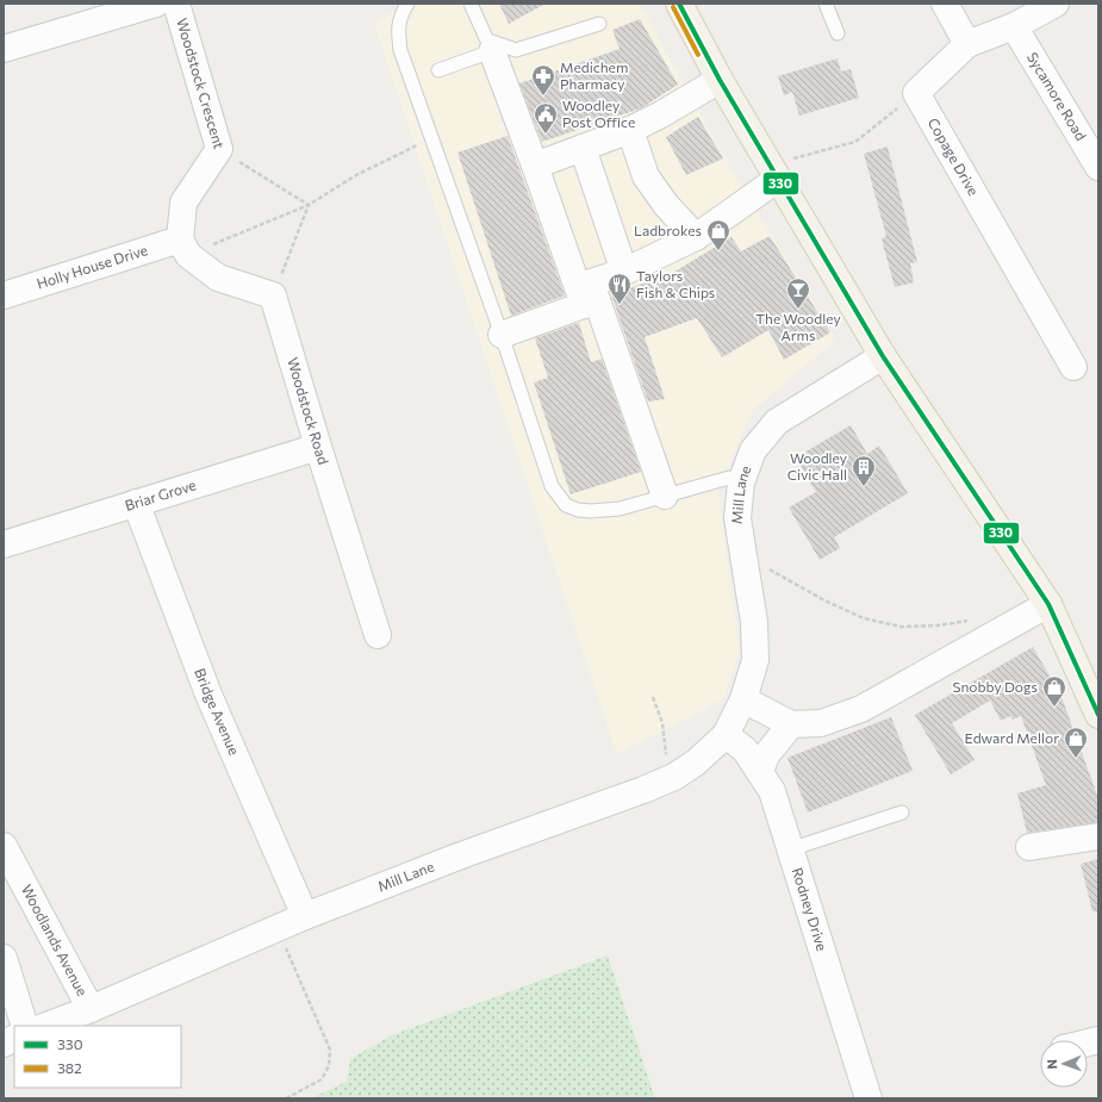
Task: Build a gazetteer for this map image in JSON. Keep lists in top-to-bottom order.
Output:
{
  "streets": {
    "street": [
      "Woodstock Crescent",
      "Sycamore Road",
      "Copage Drive",
      "Holly House Drive",
      "Woodstock Road",
      "Mill Lane",
      "Briar Grove",
      "Bridge Avenue",
      "Rodney Drive",
      "Woodlands Avenue"
    ]
  },
  "crossings": [
    ["Woodstock Crescent", "Holly House Drive"],
    ["Woodstock Road", "Briar Grove"],
    ["Mill Lane", "Bridge Avenue"],
    ["Mill Lane", "Rodney Drive"],
    ["Mill Lane", "Woodlands Avenue"],
    ["Briar Grove", "Bridge Avenue"]
  ],
  "places": {
    "pharmacy": ["Medichem Pharmacy"],
    "public building": ["Woodley Post Office"],
    "shop": ["Ladbrokes", "Snobby Dogs", "Edward Mellor"],
    "restaurant": ["Taylors Fish & Chips"],
    "bar": ["The Woodley Arms"],
    "building": ["Woodley Civic Hall"]
  },
  "lines": ["transit line 330", "transit line 382"],
  "legend": ["330", "382"],
  "north": "left"
}
